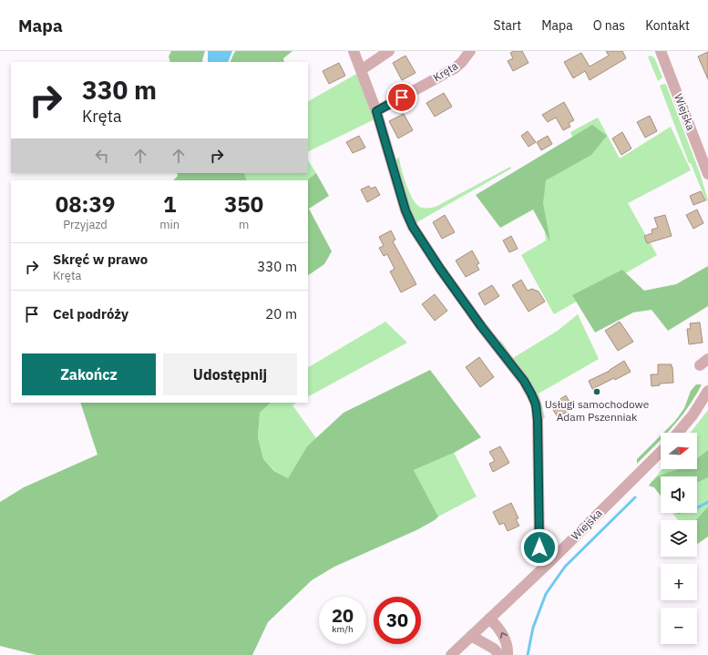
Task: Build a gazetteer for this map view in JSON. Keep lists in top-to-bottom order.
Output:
{
  "streets": {
    "street": ["Kręta", "Wiejska"]
  },
  "places": ["Usługi samochodowe Adam Pszenniak"],
  "north": "right",
  "page": {
    "header": "Mapa",
    "nav": [
      "Start",
      "Mapa",
      "O nas",
      "Kontakt"
    ],
    "turn": ["330 m", "Kręta"],
    "eta": [
      "08:39",
      "Przyjazd",
      "1",
      "min",
      "350",
      "m"
    ],
    "list": [
      {
        "name": "Skręć w prawo",
        "note": "Kręta",
        "value": "330 m"
      },
      {
        "name": "Cel podróży",
        "value": "20 m"
      }
    ],
    "buttons": ["Zakończ", "Udostępnij"],
    "map_buttons": ["+", "−"],
    "speed": "20 km/h",
    "limit": "30"
  }
}
